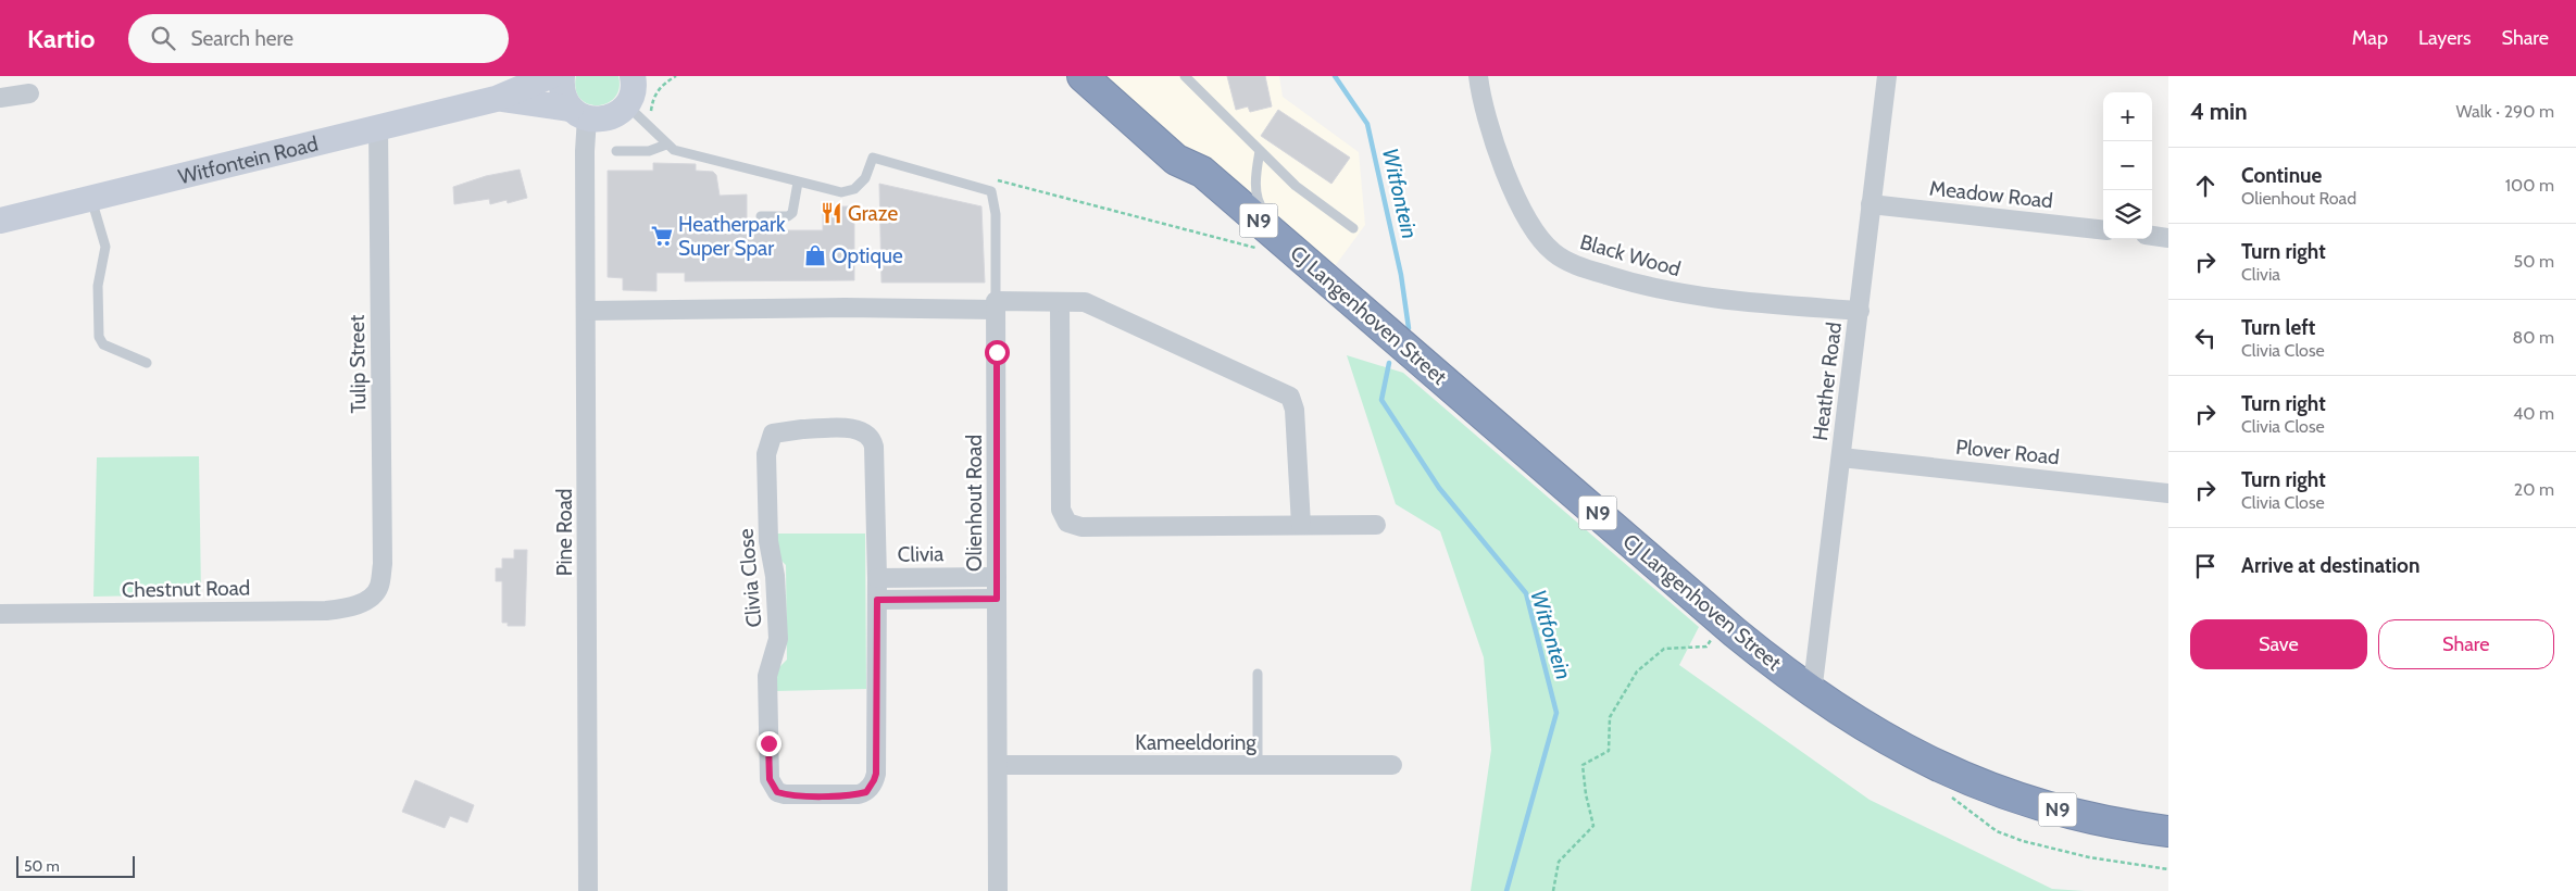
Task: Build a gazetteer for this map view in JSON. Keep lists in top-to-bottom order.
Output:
{
  "streets": {
    "highway": ["N9", "CJ Langenhoven Street"],
    "main road": ["Witfontein Road"],
    "street": [
      "Meadow Road",
      "Black Wood",
      "Tulip Street",
      "Heather Road",
      "Plover Road",
      "Olienhout Road",
      "Pine Road",
      "Clivia",
      "Clivia Close",
      "Chestnut Road",
      "Kameeldoring"
    ]
  },
  "crossings": [
    ["Witfontein Road", "Tulip Street"],
    ["Witfontein Road", "Pine Road"],
    ["Meadow Road", "Heather Road"],
    ["Black Wood", "Heather Road"],
    ["CJ Langenhoven Street", "Heather Road"],
    ["Tulip Street", "Chestnut Road"],
    ["Heather Road", "Plover Road"],
    ["Olienhout Road", "Clivia"],
    ["Olienhout Road", "Kameeldoring"],
    ["Clivia", "Clivia Close"]
  ],
  "water": ["Witfontein"],
  "places": {
    "restaurant": ["Graze"],
    "supermarket": ["Heatherpark Super Spar"],
    "shop": ["Optique"]
  },
  "scale_bar": "50 m",
  "page": {
    "header": "Kartio",
    "search": "Search here",
    "nav": ["Map", "Layers", "Share"],
    "heading": ["4 min", "Walk · 290 m"],
    "map_buttons": ["+", "−"],
    "list": [
      ["Continue", "Olienhout Road", "100 m"],
      ["Turn right", "Clivia", "50 m"],
      ["Turn left", "Clivia Close", "80 m"],
      ["Turn right", "Clivia Close", "40 m"],
      ["Turn right", "Clivia Close", "20 m"],
      "Arrive at destination"
    ],
    "buttons": ["Save", "Share"],
    "scale": "50 m"
  }
}
